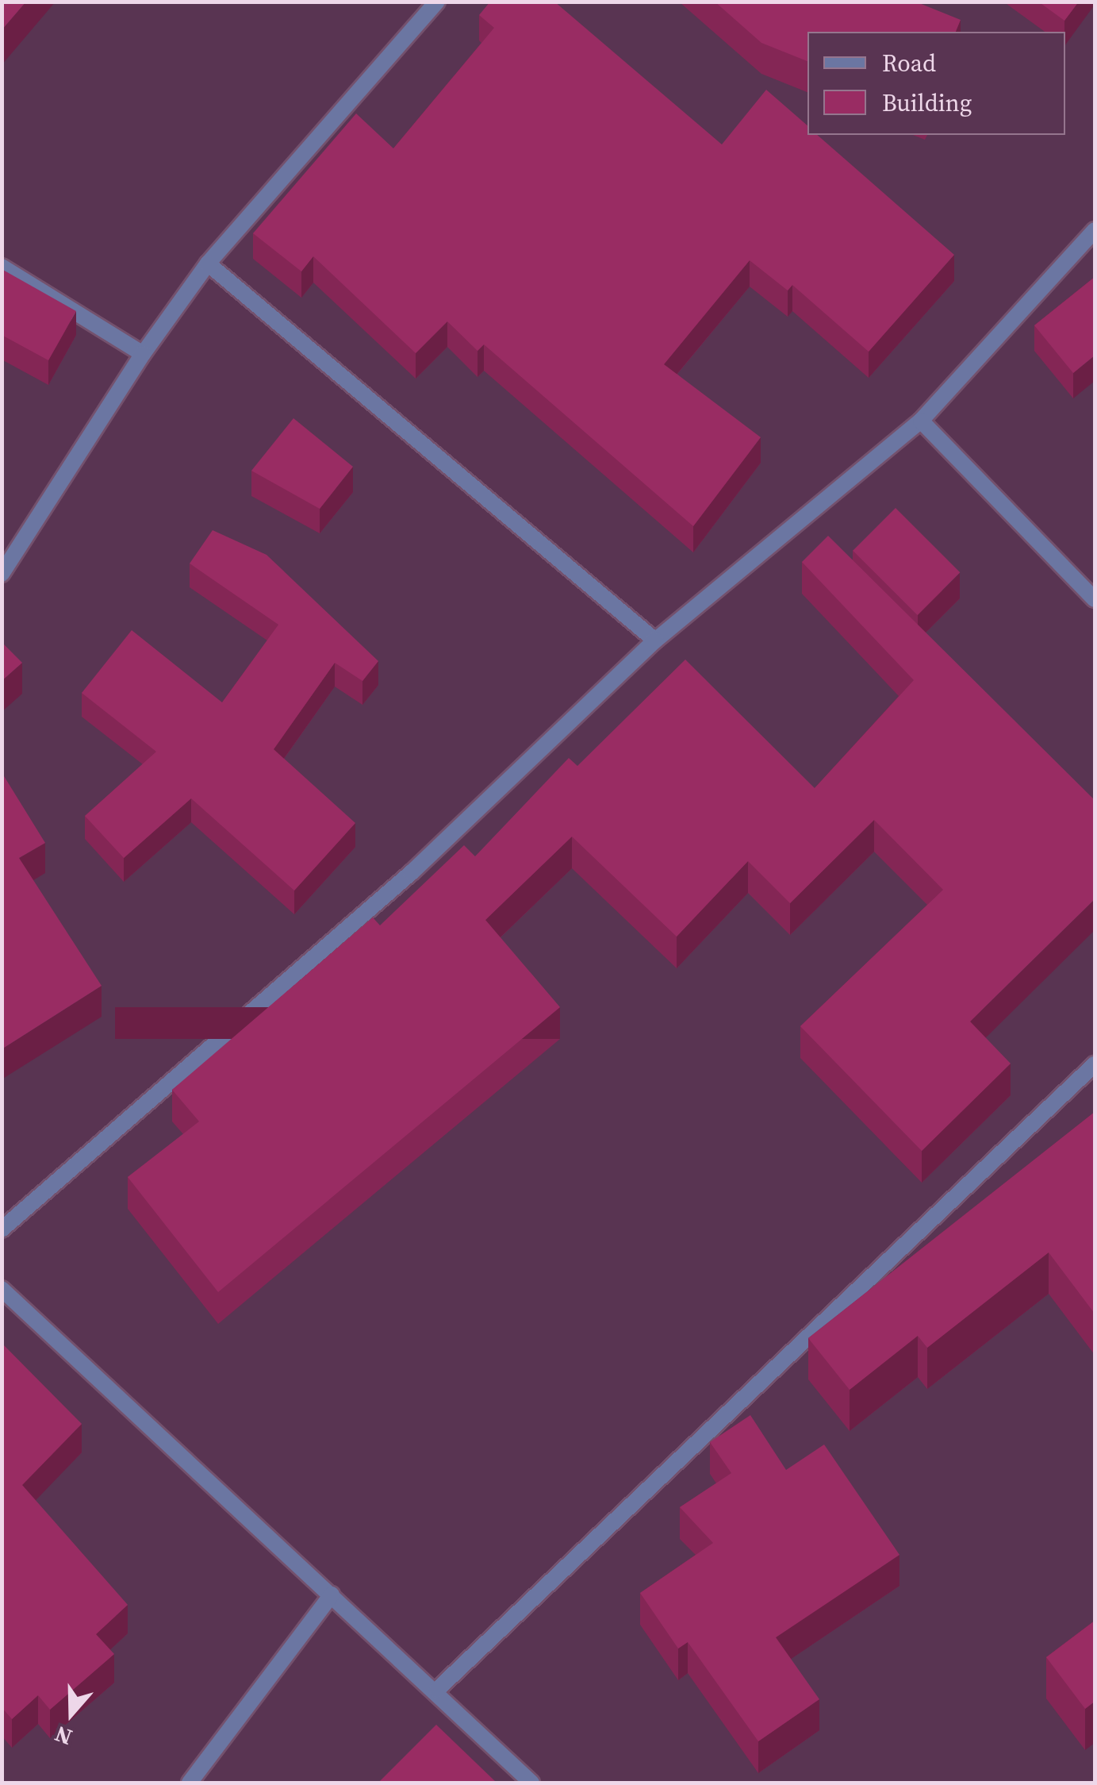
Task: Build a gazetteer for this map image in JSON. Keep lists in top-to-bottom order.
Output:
{
  "legend": ["Road", "Building"],
  "north": "bottom"
}
